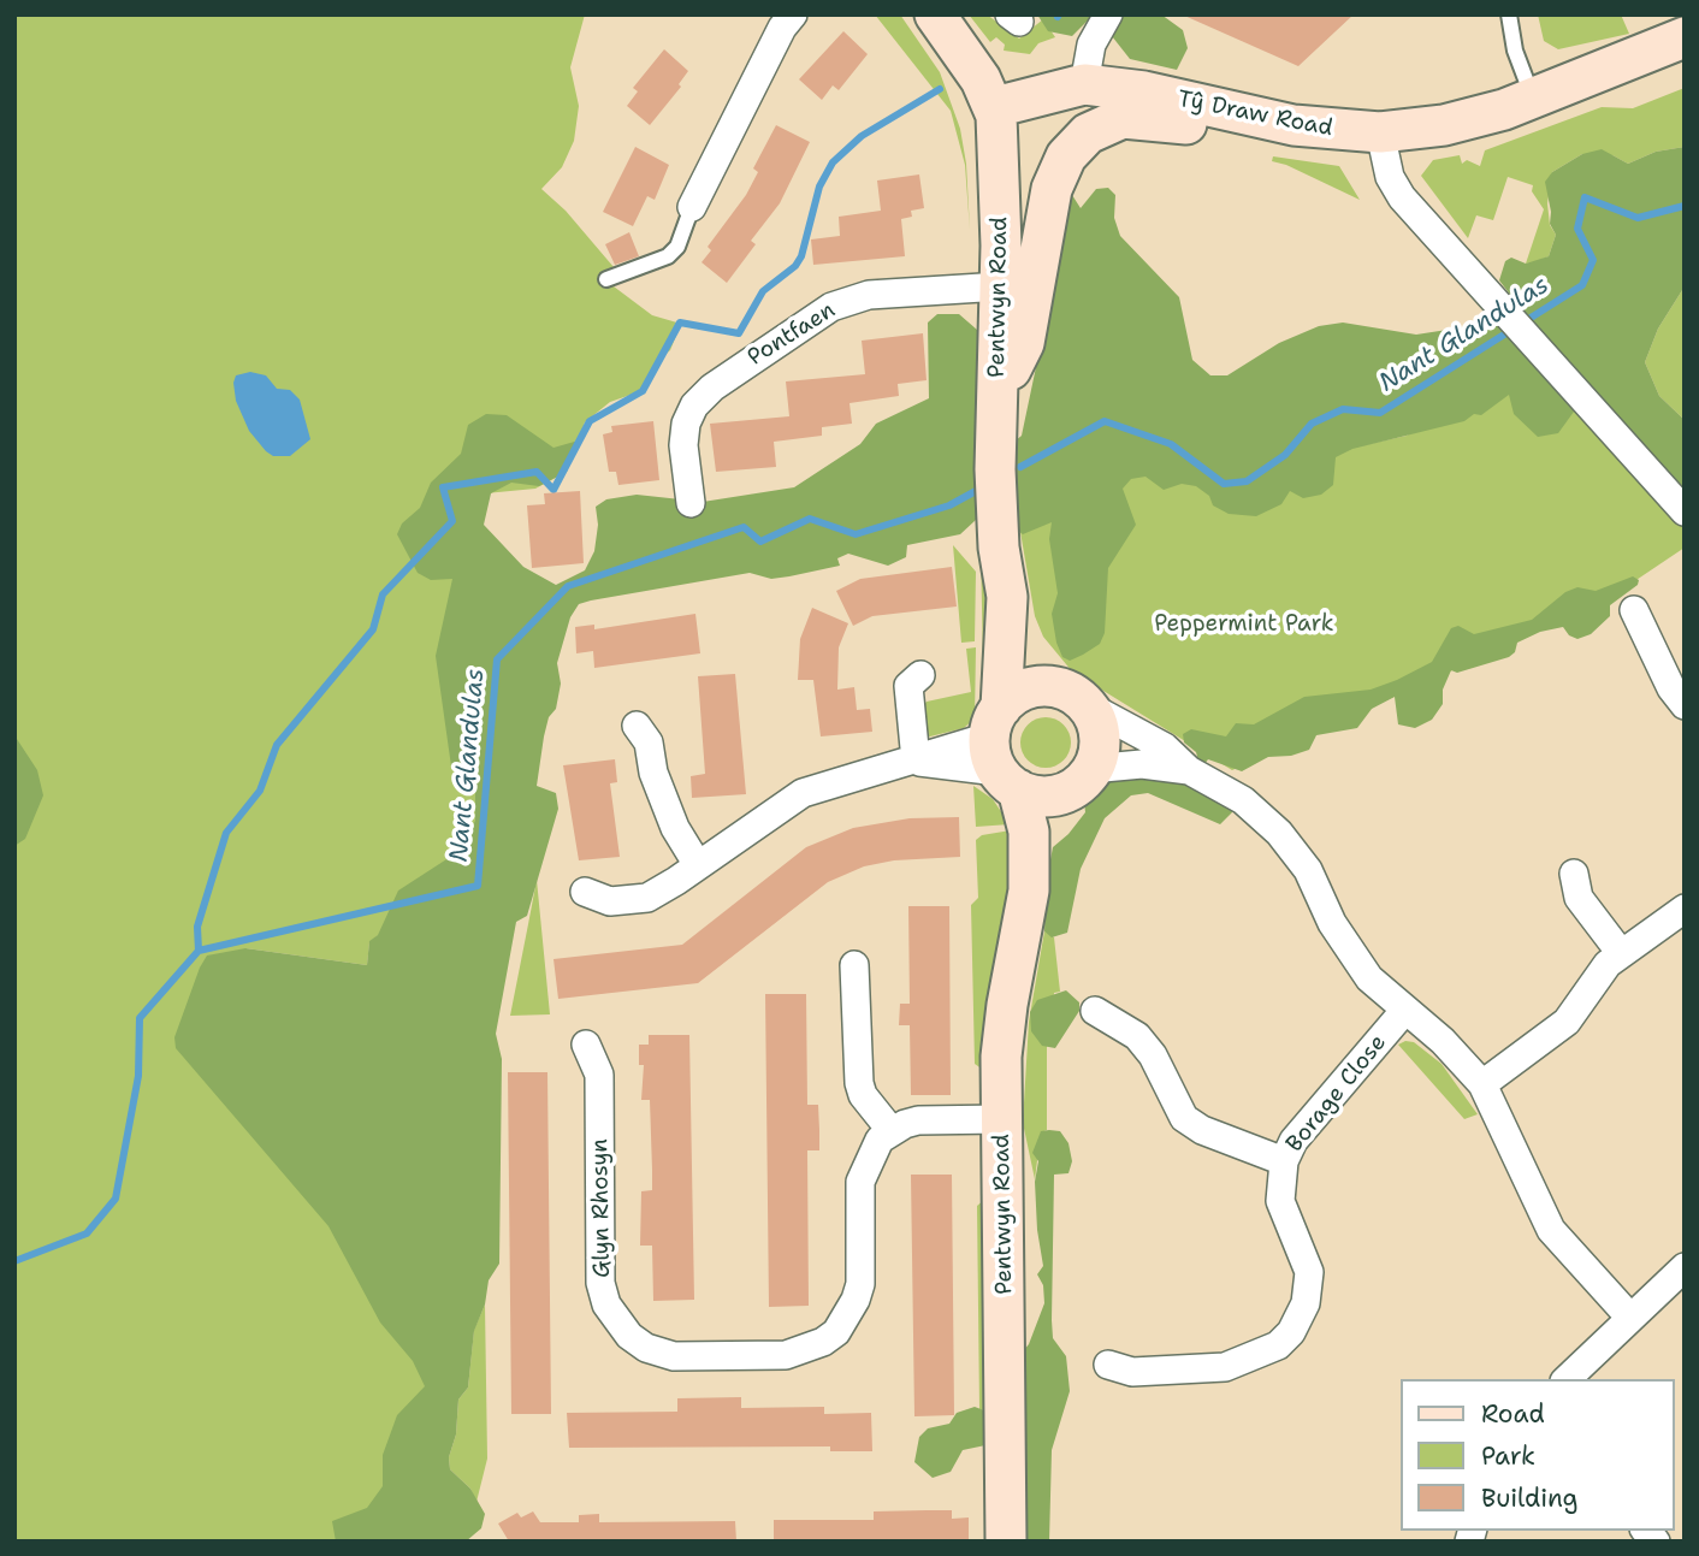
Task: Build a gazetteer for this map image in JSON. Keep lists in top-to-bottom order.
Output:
{
  "streets": {
    "street": [
      "Tŷ Draw Road",
      "Pentwyn Road",
      "Pontfaen",
      "Borage Close",
      "Glyn Rhosyn"
    ]
  },
  "crossings": [
    ["Tŷ Draw Road", "Pentwyn Road"],
    ["Pentwyn Road", "Pontfaen"]
  ],
  "water": ["Nant Glandulas"],
  "parks": ["Peppermint Park"],
  "legend": ["Road", "Park", "Building"]
}
